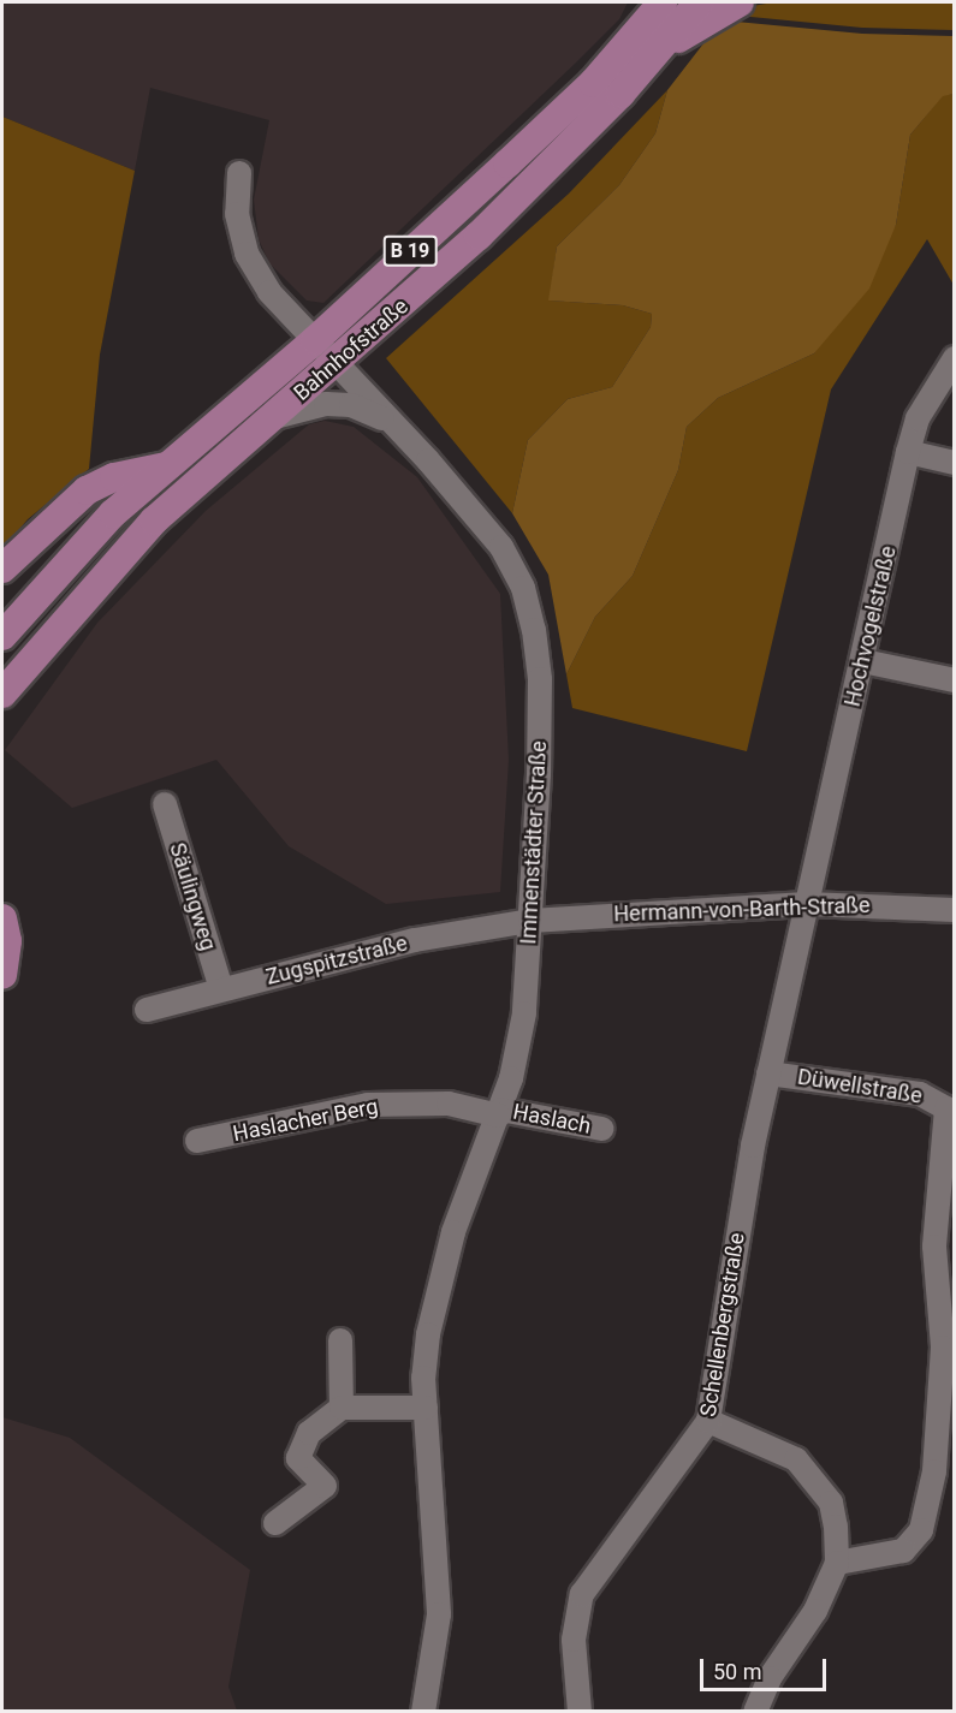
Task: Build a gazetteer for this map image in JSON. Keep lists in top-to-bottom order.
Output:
{
  "streets": {
    "main road": ["B 19", "Bahnhofstraße"],
    "street": [
      "Hochvogelstraße",
      "Immenstädter Straße",
      "Säulingweg",
      "Hermann-von-Barth-Straße",
      "Zugspitzstraße",
      "Düwellstraße",
      "Haslach",
      "Haslacher Berg",
      "Schellenbergstraße"
    ]
  },
  "crossings": [
    ["Bahnhofstraße", "Immenstädter Straße"],
    ["Hochvogelstraße", "Hermann-von-Barth-Straße"],
    ["Hochvogelstraße", "Schellenbergstraße"],
    ["Immenstädter Straße", "Hermann-von-Barth-Straße"],
    ["Immenstädter Straße", "Zugspitzstraße"],
    ["Immenstädter Straße", "Haslach"],
    ["Immenstädter Straße", "Haslacher Berg"],
    ["Säulingweg", "Zugspitzstraße"],
    ["Hermann-von-Barth-Straße", "Zugspitzstraße"],
    ["Hermann-von-Barth-Straße", "Schellenbergstraße"],
    ["Düwellstraße", "Schellenbergstraße"],
    ["Haslach", "Haslacher Berg"]
  ],
  "scale_bar": "50 m"
}
